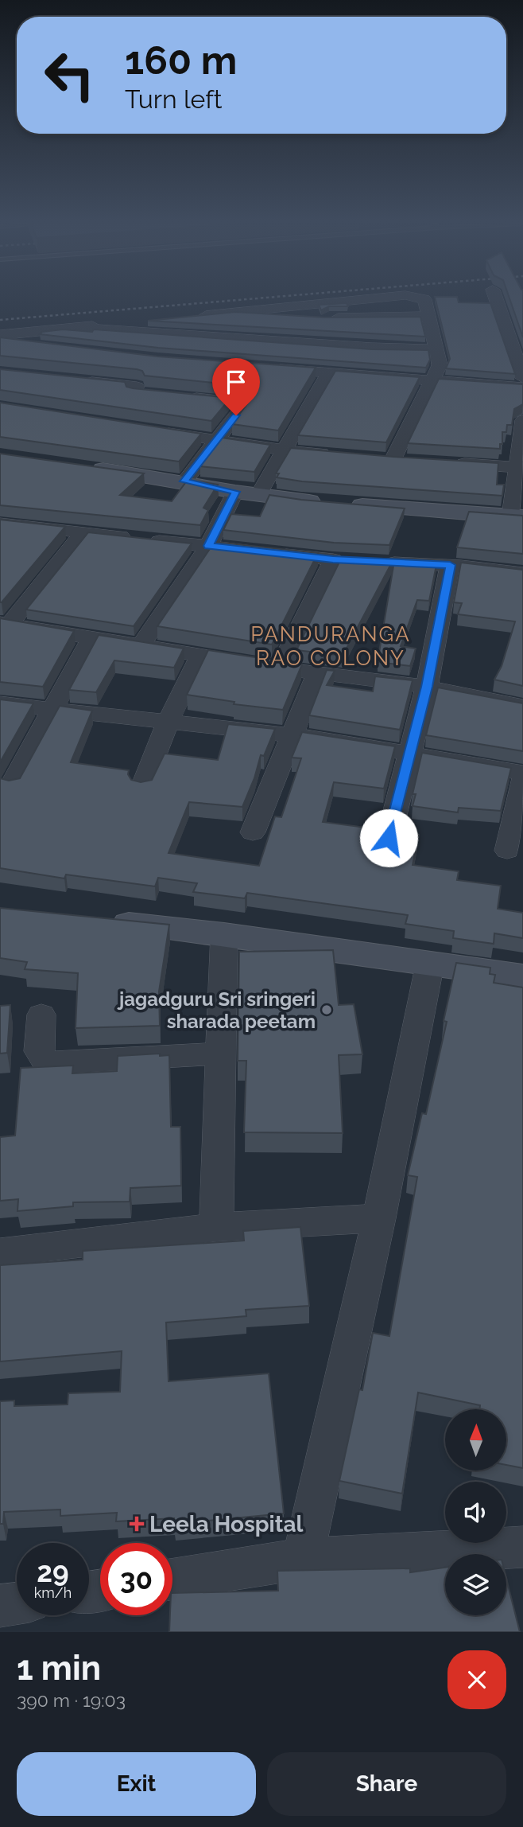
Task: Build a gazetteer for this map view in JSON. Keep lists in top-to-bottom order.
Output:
{
  "districts": ["PANDURANGA RAO COLONY"],
  "places": {
    "other": ["jagadguru Sri sringeri sharada peetam"],
    "health": ["Leela Hospital"]
  },
  "north": "top",
  "page": {
    "turn": ["160 m", "Turn left"],
    "speed": "29 km/h",
    "limit": "30",
    "heading": ["1 min", "390 m · 19:03"],
    "buttons": ["Exit", "Share"]
  }
}
